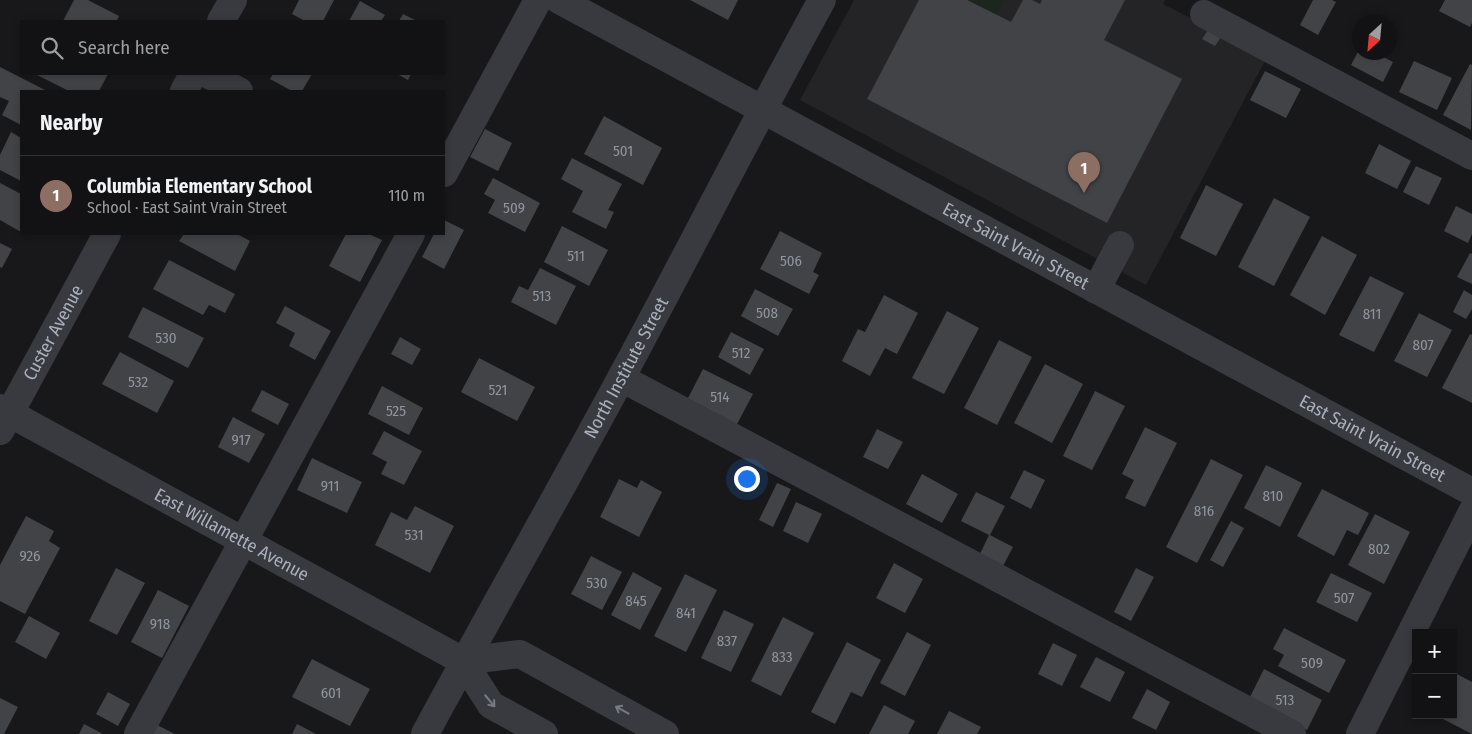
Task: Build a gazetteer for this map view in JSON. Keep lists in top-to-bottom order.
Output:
{
  "streets": {
    "street": [
      "East Saint Vrain Street",
      "Custer Avenue",
      "North Institute Street",
      "East Willamette Avenue"
    ]
  },
  "crossings": [
    ["East Saint Vrain Street", "North Institute Street"],
    ["Custer Avenue", "East Willamette Avenue"],
    ["North Institute Street", "East Willamette Avenue"]
  ],
  "house_numbers": [
    "501",
    "509",
    "511",
    "506",
    "513",
    "508",
    "811",
    "530",
    "807",
    "512",
    "532",
    "521",
    "514",
    "525",
    "917",
    "911",
    "810",
    "816",
    "531",
    "802",
    "926",
    "530",
    "507",
    "845",
    "841",
    "918",
    "837",
    "833",
    "509",
    "601",
    "513"
  ],
  "north": "bottom left",
  "page": {
    "search": "Search here",
    "heading": "Nearby",
    "pins": "1",
    "list": [
      {
        "mark": "1",
        "name": "Columbia Elementary School",
        "note": "School · East Saint Vrain Street",
        "value": "110 m"
      }
    ],
    "map_buttons": ["+", "−"]
  }
}
